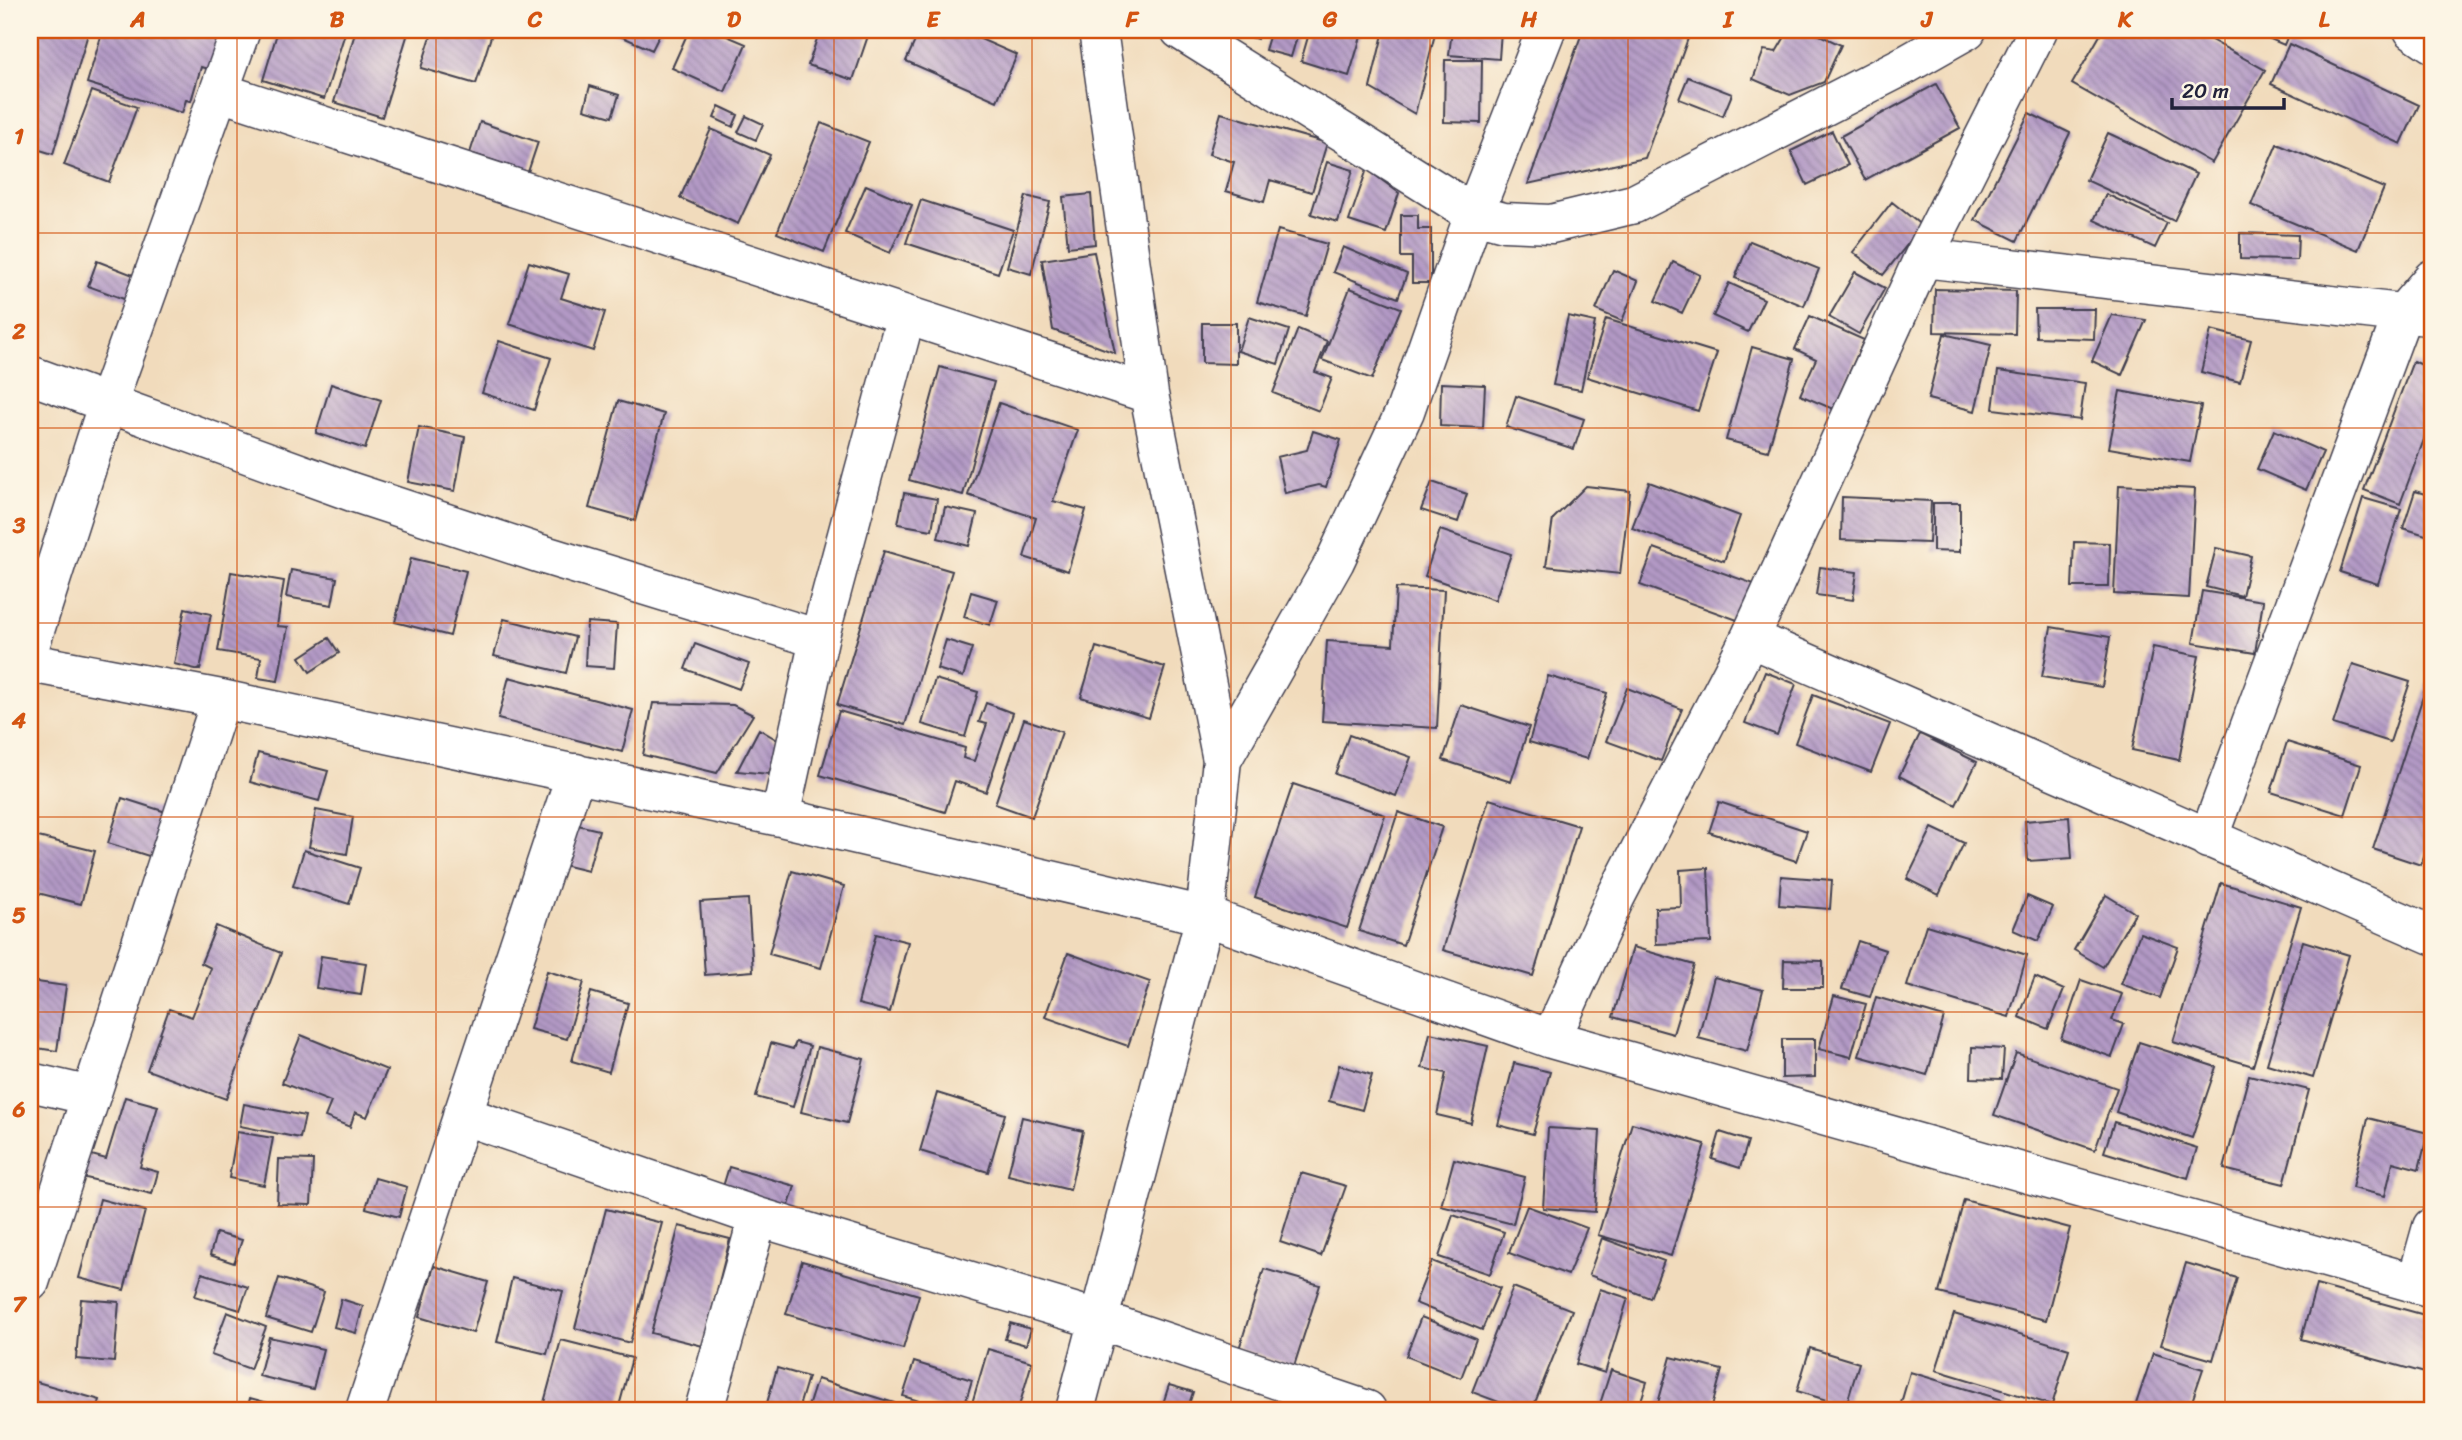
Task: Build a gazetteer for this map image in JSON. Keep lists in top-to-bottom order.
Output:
{
  "scale_bar": "20 m",
  "grid": {
    "columns": [
      "A",
      "B",
      "C",
      "D",
      "E",
      "F",
      "G",
      "H",
      "I",
      "J",
      "K",
      "L"
    ],
    "rows": [
      "1",
      "2",
      "3",
      "4",
      "5",
      "6",
      "7"
    ]
  }
}
